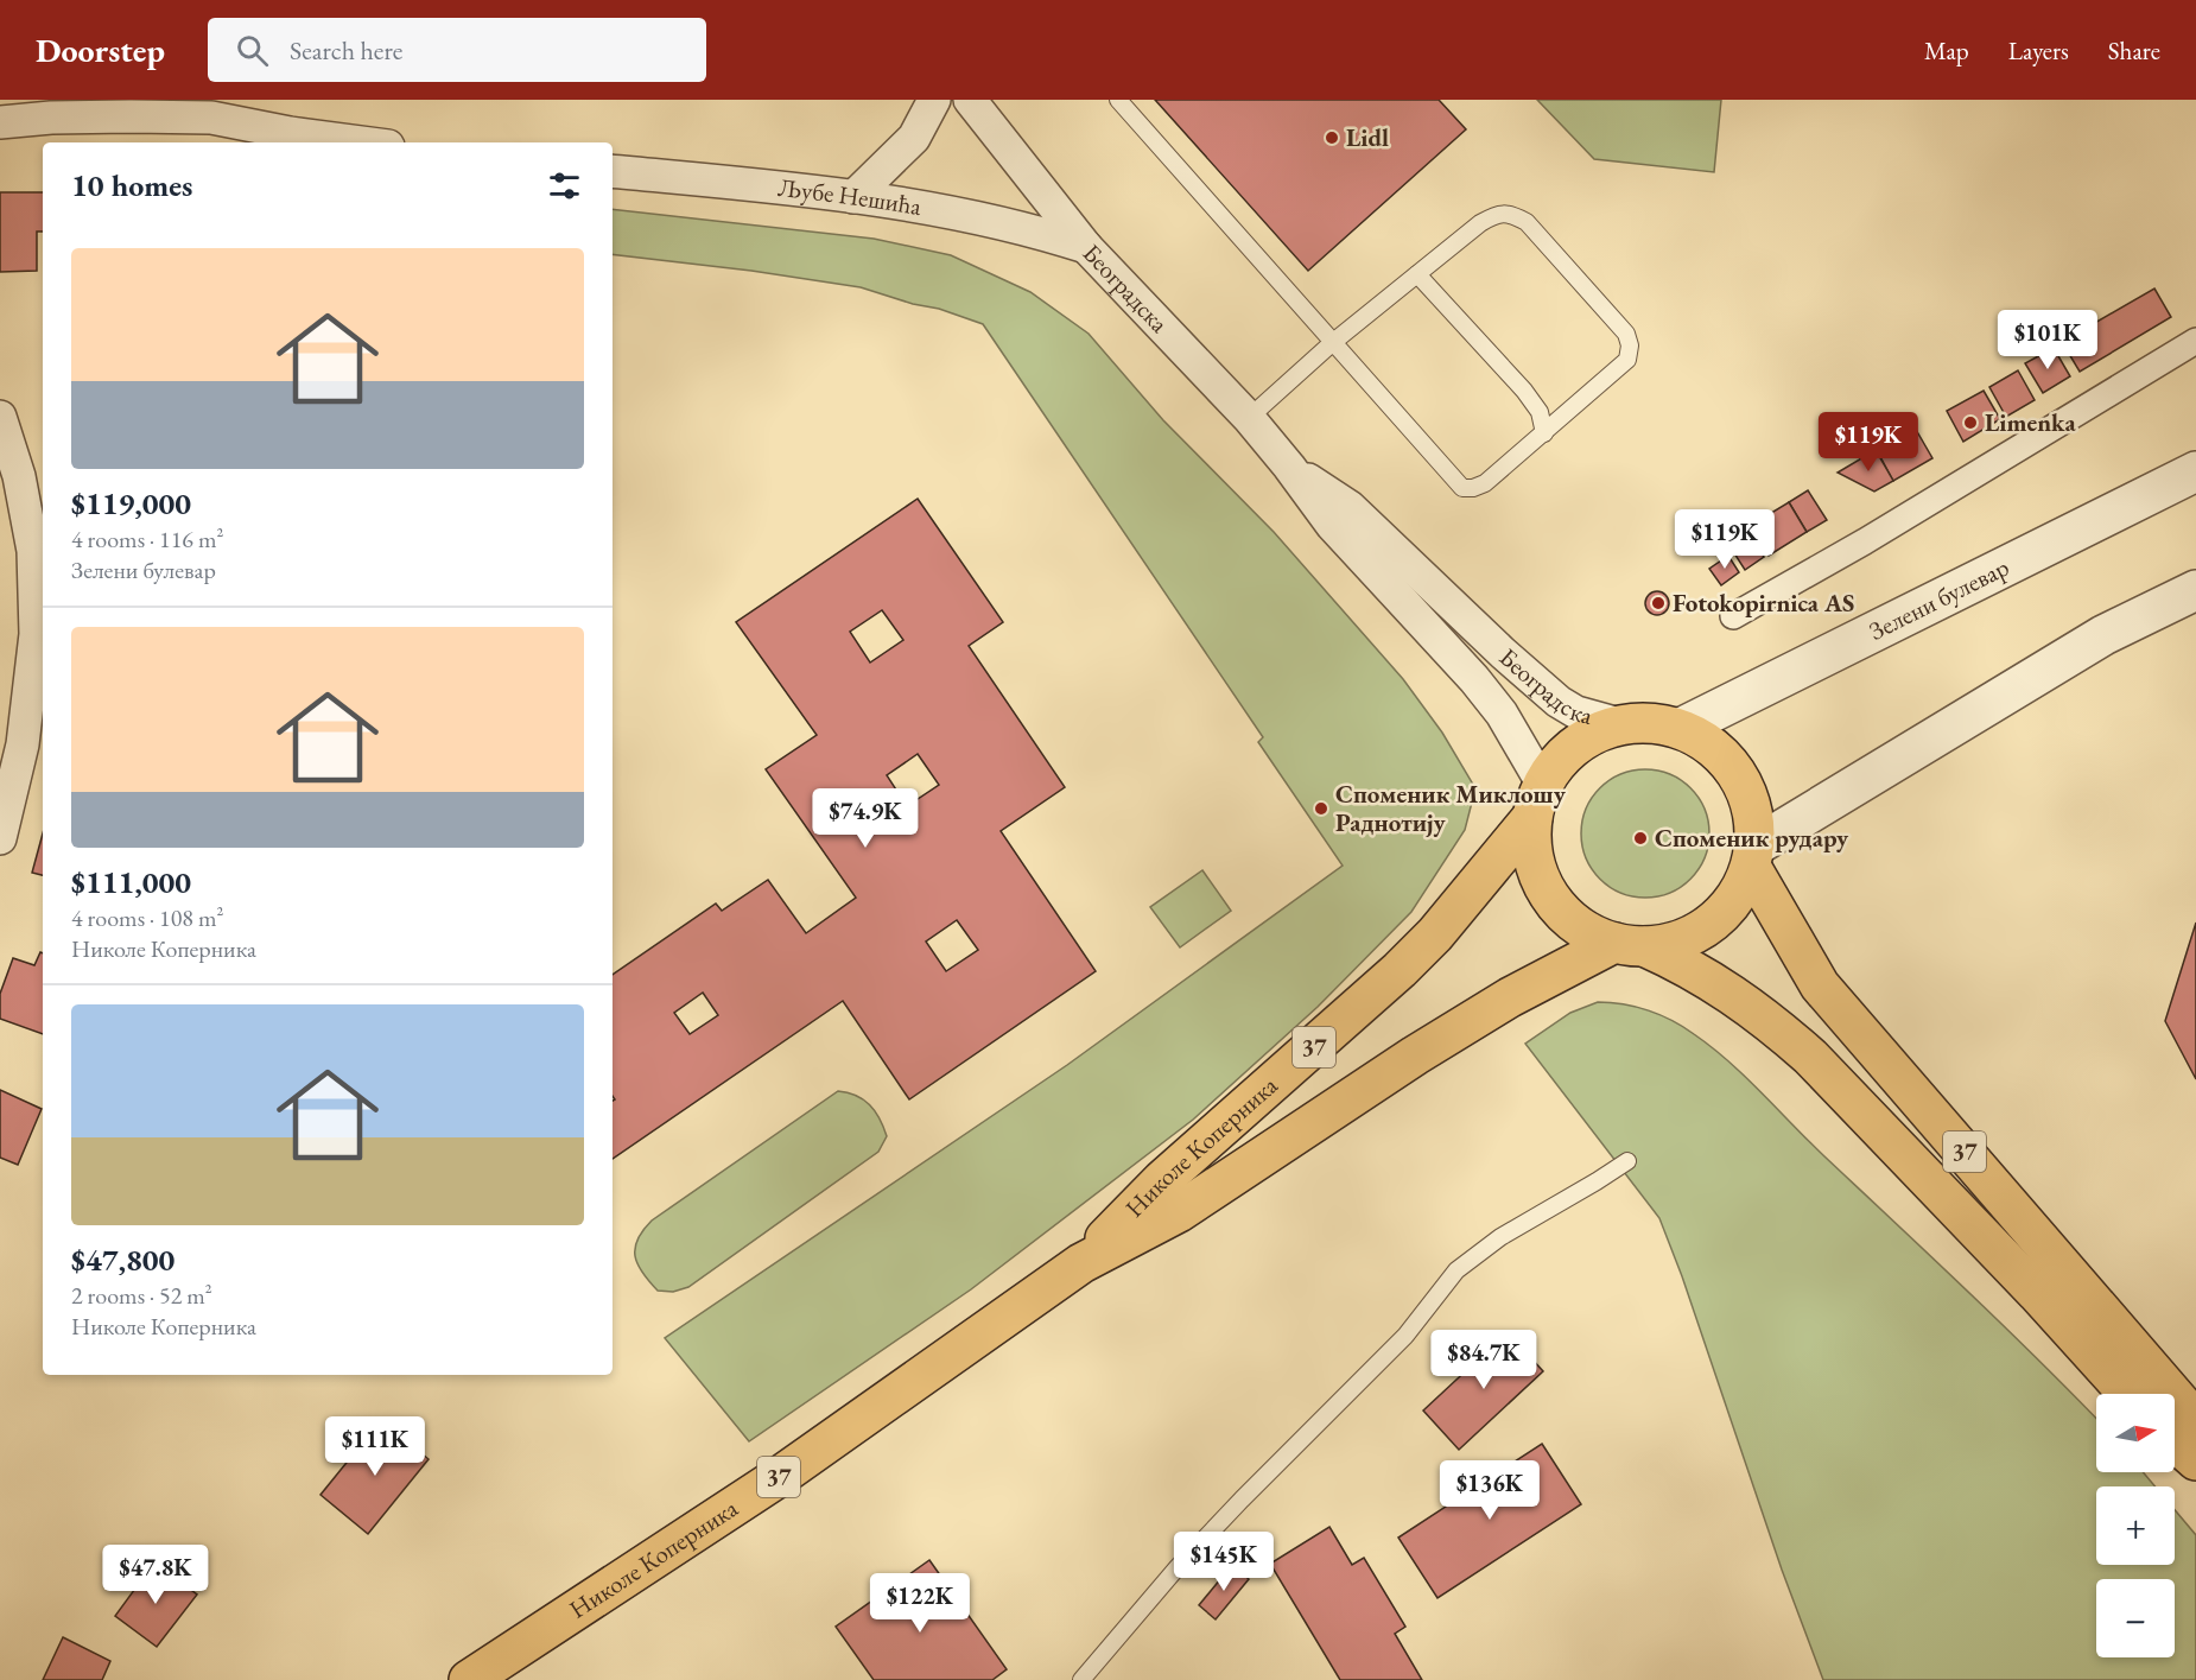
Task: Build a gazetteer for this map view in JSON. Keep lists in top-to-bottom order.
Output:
{
  "streets": {
    "main road": ["37", "Николе Коперника"],
    "street": ["Љубе Нешића", "Београдска", "Зелени булевар"]
  },
  "crossings": [
    ["Љубе Нешића", "Београдска"],
    ["Београдска", "Зелени булевар"],
    ["Београдска", "37"],
    ["Београдска", "Николе Коперника"],
    ["Зелени булевар", "37"],
    ["Зелени булевар", "Николе Коперника"],
    ["37", "Николе Коперника"]
  ],
  "places": [
    "Lidl",
    "Limenka",
    "Fotokopirnica AS",
    "Споменик Миклошу Раднотију",
    "Споменик рудару"
  ],
  "north": "right",
  "page": {
    "header": "Doorstep",
    "search": "Search here",
    "nav": ["Map", "Layers", "Share"],
    "heading": "10 homes",
    "list": [
      {
        "name": "$119,000",
        "note": "4 rooms · 116 m² · Зелени булевар"
      },
      {
        "name": "$111,000",
        "note": "4 rooms · 108 m² · Николе Коперника"
      },
      {
        "name": "$47,800",
        "note": "2 rooms · 52 m² · Николе Коперника"
      }
    ],
    "price": [
      "$101K",
      "$119K",
      "$119K",
      "$74.9K",
      "$84.7K",
      "$111K",
      "$136K",
      "$145K",
      "$47.8K",
      "$122K"
    ],
    "map_buttons": ["+", "−"]
  }
}
